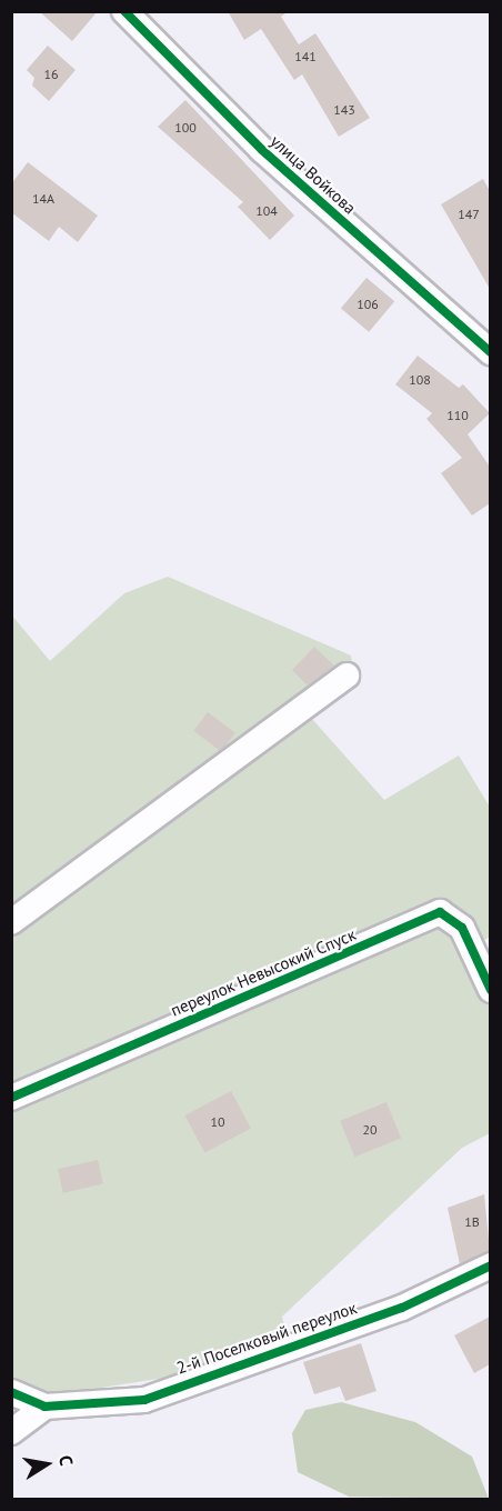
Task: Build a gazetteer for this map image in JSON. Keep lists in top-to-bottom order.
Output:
{
  "streets": {
    "street": ["улица Войкова", "переулок Невысокий Спуск", "2-й Поселковый переулок"]
  },
  "house_numbers": [
    "141",
    "16",
    "143",
    "100",
    "14А",
    "104",
    "147",
    "106",
    "108",
    "110",
    "10",
    "20",
    "1В"
  ],
  "north": "right"
}
